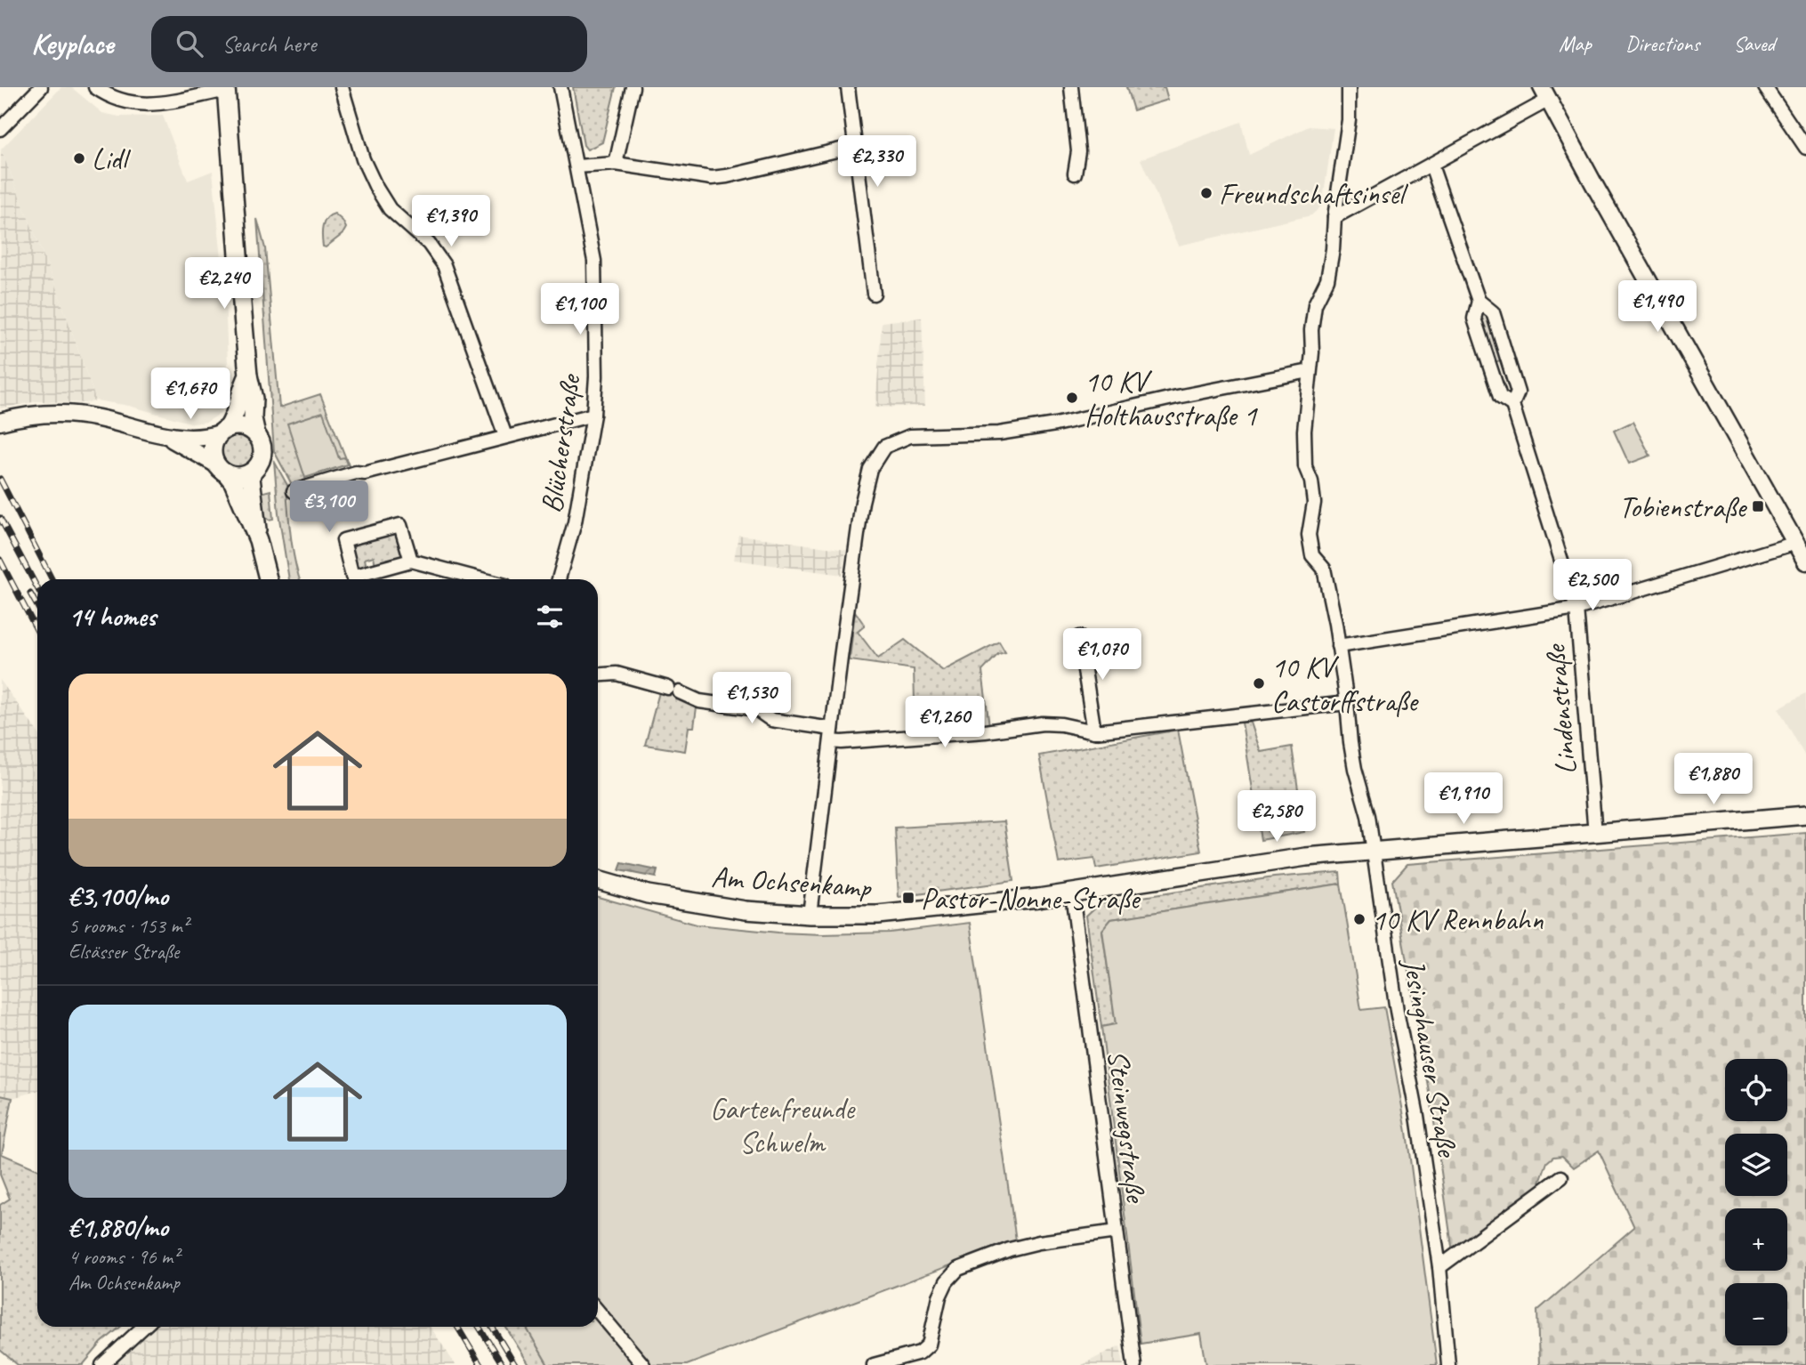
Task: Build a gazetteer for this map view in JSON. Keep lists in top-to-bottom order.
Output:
{
  "streets": {
    "main road": ["Am Ochsenkamp"],
    "street": [
      "Blücherstraße",
      "Lindenstraße",
      "Jesinghauser Straße",
      "Steinwegstraße"
    ]
  },
  "crossings": [
    ["Lindenstraße", "Am Ochsenkamp"],
    ["Am Ochsenkamp", "Jesinghauser Straße"],
    ["Am Ochsenkamp", "Steinwegstraße"]
  ],
  "parks": ["Gartenfreunde Schwelm"],
  "places": {
    "other": [
      "Lidl",
      "Freundschaftsinsel",
      "10 KV Holthausstraße 1",
      "10 KV Castorffstraße",
      "10 KV Rennbahn"
    ],
    "transit": ["Tobienstraße", "Pastor-Nonne-Straße"]
  },
  "page": {
    "header": "Keyplace",
    "search": "Search here",
    "nav": ["Map", "Directions", "Saved"],
    "price": [
      "€2,330",
      "€1,390",
      "€2,240",
      "€1,490",
      "€1,100",
      "€1,670",
      "€3,100",
      "€2,500",
      "€1,070",
      "€1,530",
      "€1,260",
      "€1,880",
      "€1,910",
      "€2,580"
    ],
    "heading": "14 homes",
    "list": [
      {
        "name": "€3,100/mo",
        "note": "5 rooms · 153 m² · Elsässer Straße"
      },
      {
        "name": "€1,880/mo",
        "note": "4 rooms · 96 m² · Am Ochsenkamp"
      }
    ],
    "map_buttons": ["+", "−"]
  }
}
